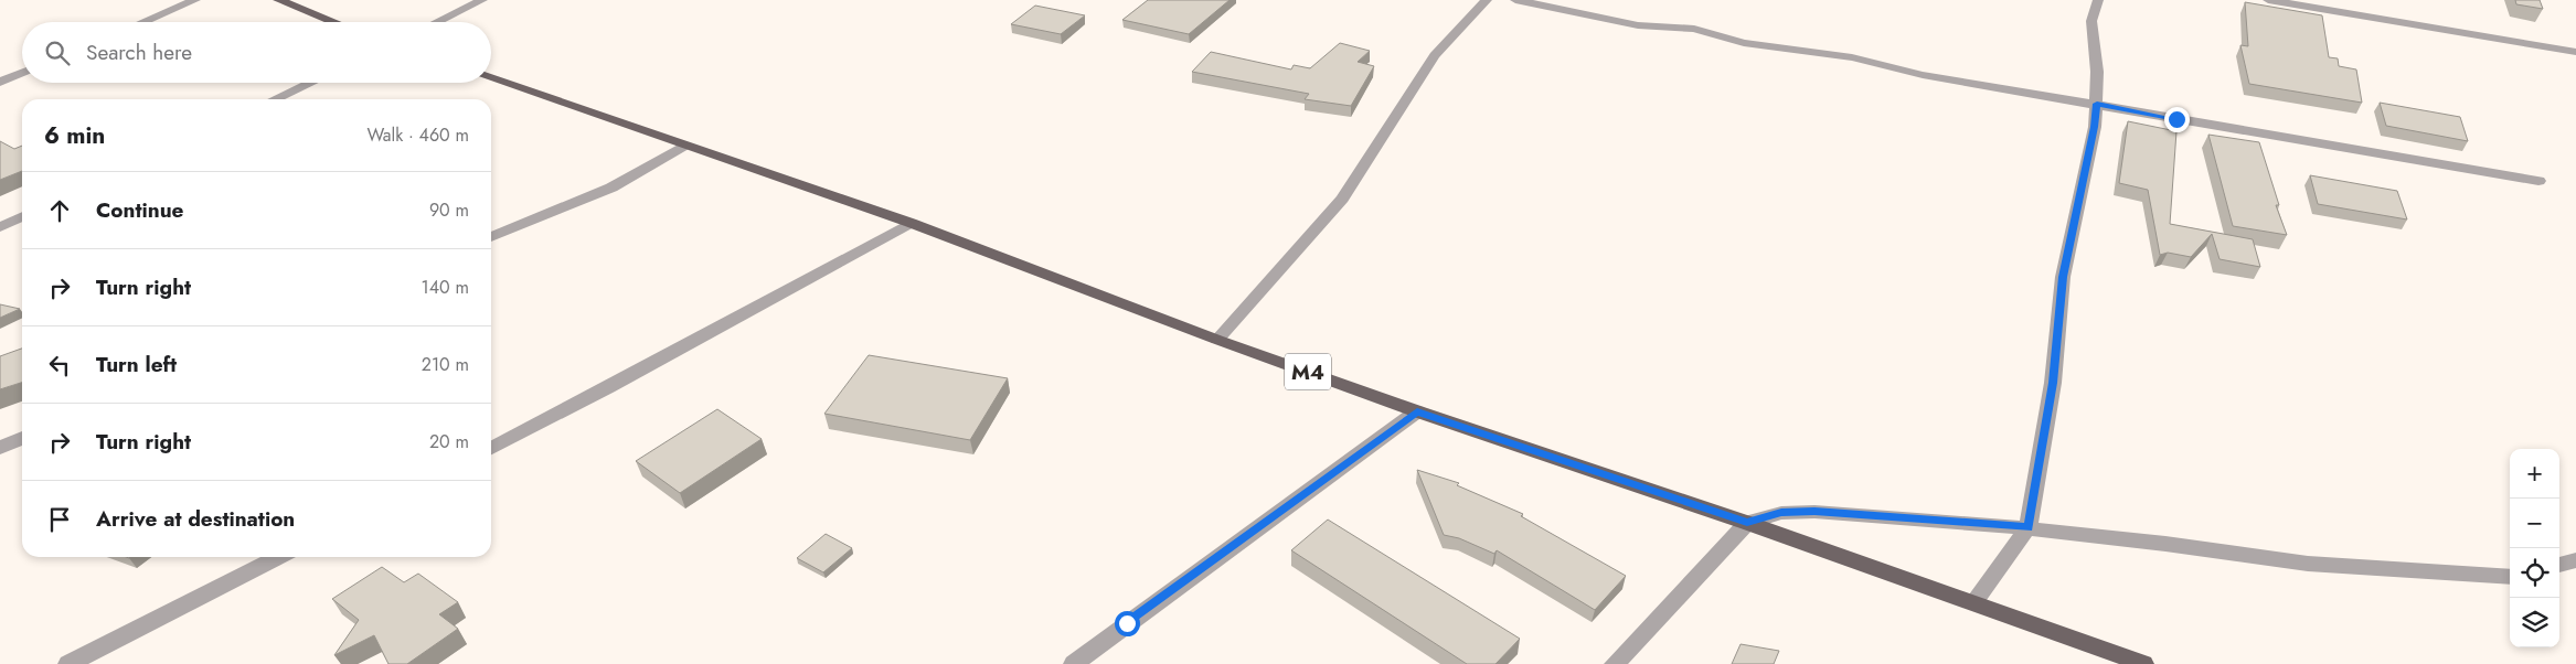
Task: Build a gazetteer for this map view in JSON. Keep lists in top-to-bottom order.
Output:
{
  "streets": {
    "main road": ["M4"]
  },
  "page": {
    "search": "Search here",
    "heading": ["6 min", "Walk · 460 m"],
    "list": [
      ["Continue", "90 m"],
      ["Turn right", "140 m"],
      ["Turn left", "210 m"],
      ["Turn right", "20 m"],
      "Arrive at destination"
    ],
    "map_buttons": ["+", "−"]
  }
}
